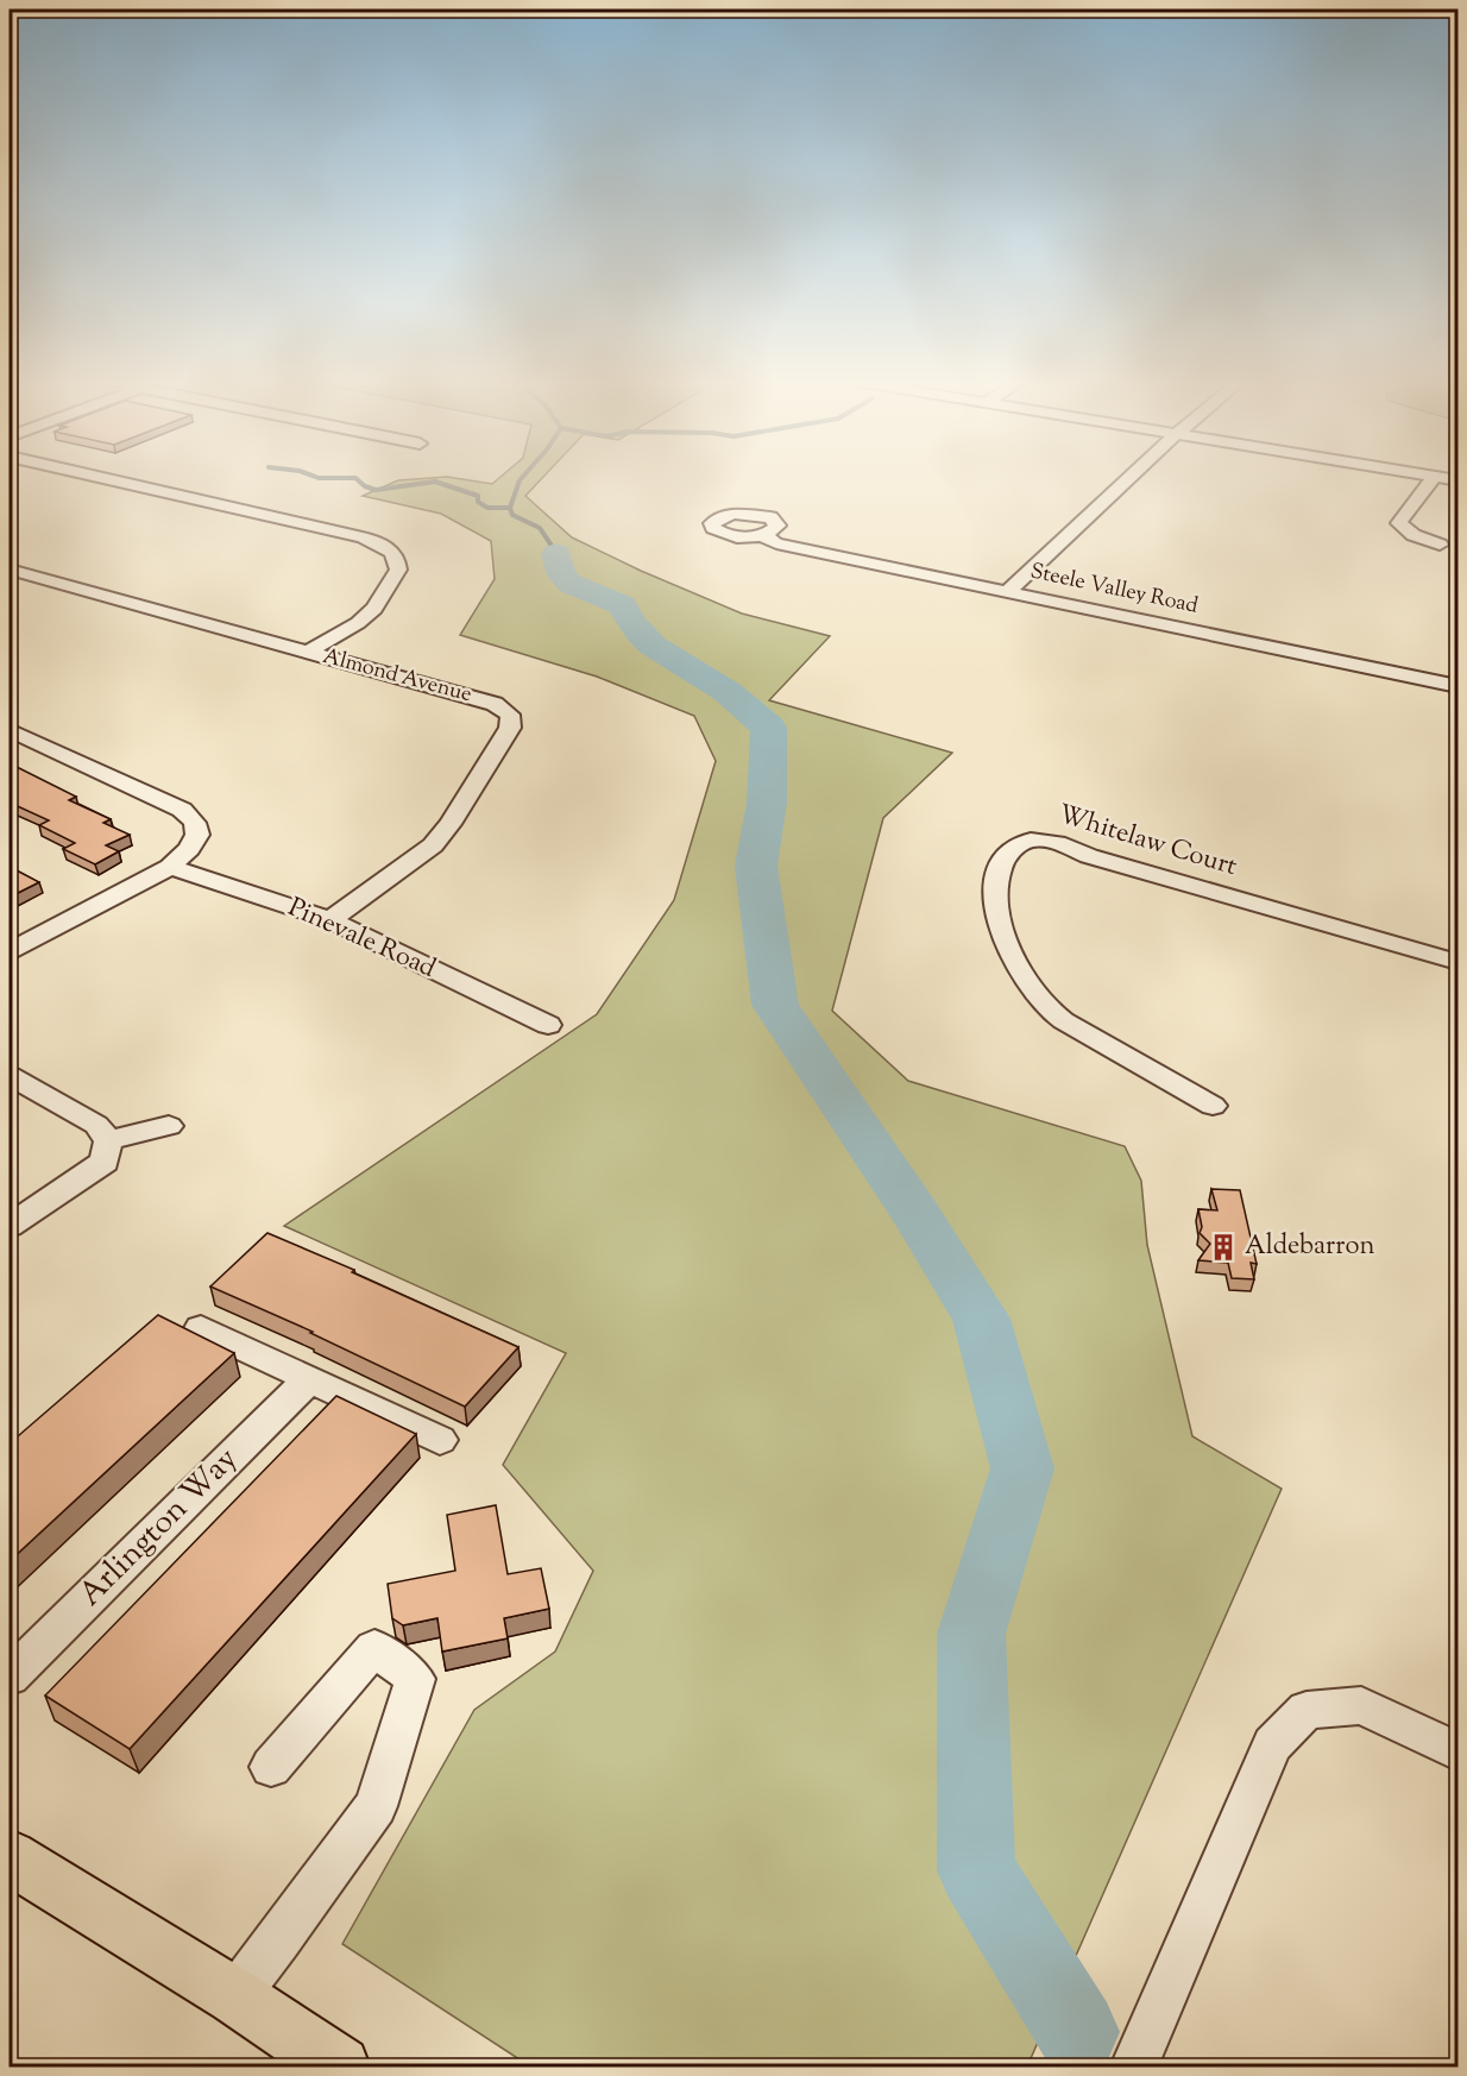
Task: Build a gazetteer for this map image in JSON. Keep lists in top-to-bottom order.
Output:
{
  "streets": {
    "street": [
      "Steele Valley Road",
      "Almond Avenue",
      "Whitelaw Court",
      "Pinevale Road",
      "Arlington Way"
    ]
  },
  "crossings": [
    ["Almond Avenue", "Pinevale Road"]
  ],
  "places": {
    "building": ["Aldebarron"]
  }
}
